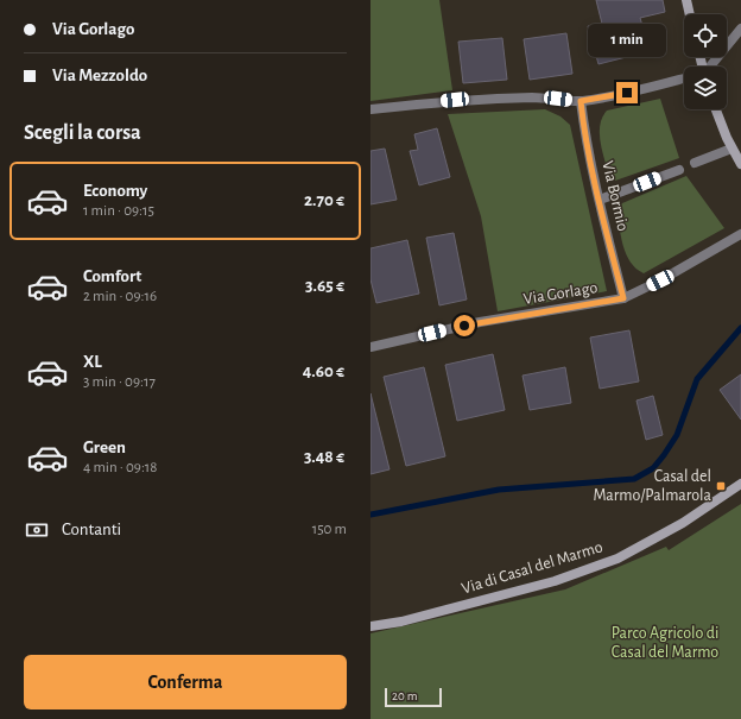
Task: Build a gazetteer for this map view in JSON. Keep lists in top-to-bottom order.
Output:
{
  "streets": {
    "main road": ["Via di Casal del Marmo"],
    "street": ["Via Bormio", "Via Gorlago"]
  },
  "crossings": [
    ["Via Bormio", "Via Gorlago"]
  ],
  "parks": ["Parco Agricolo di Casal del Marmo"],
  "places": {
    "transit": ["Casal del Marmo/Palmarola"]
  },
  "scale_bar": "20 m",
  "page": {
    "banner": ["Via Gorlago", "Via Mezzoldo"],
    "bubble": "1 min",
    "heading": "Scegli la corsa",
    "list": [
      {
        "name": "Economy",
        "note": "1 min · 09:15",
        "value": "2.70 €"
      },
      {
        "name": "Comfort",
        "note": "2 min · 09:16",
        "value": "3.65 €"
      },
      {
        "name": "XL",
        "note": "3 min · 09:17",
        "value": "4.60 €"
      },
      {
        "name": "Green",
        "note": "4 min · 09:18",
        "value": "3.48 €"
      }
    ],
    "pay": ["Contanti", "150 m"],
    "buttons": "Conferma",
    "scale": "20 m"
  }
}
